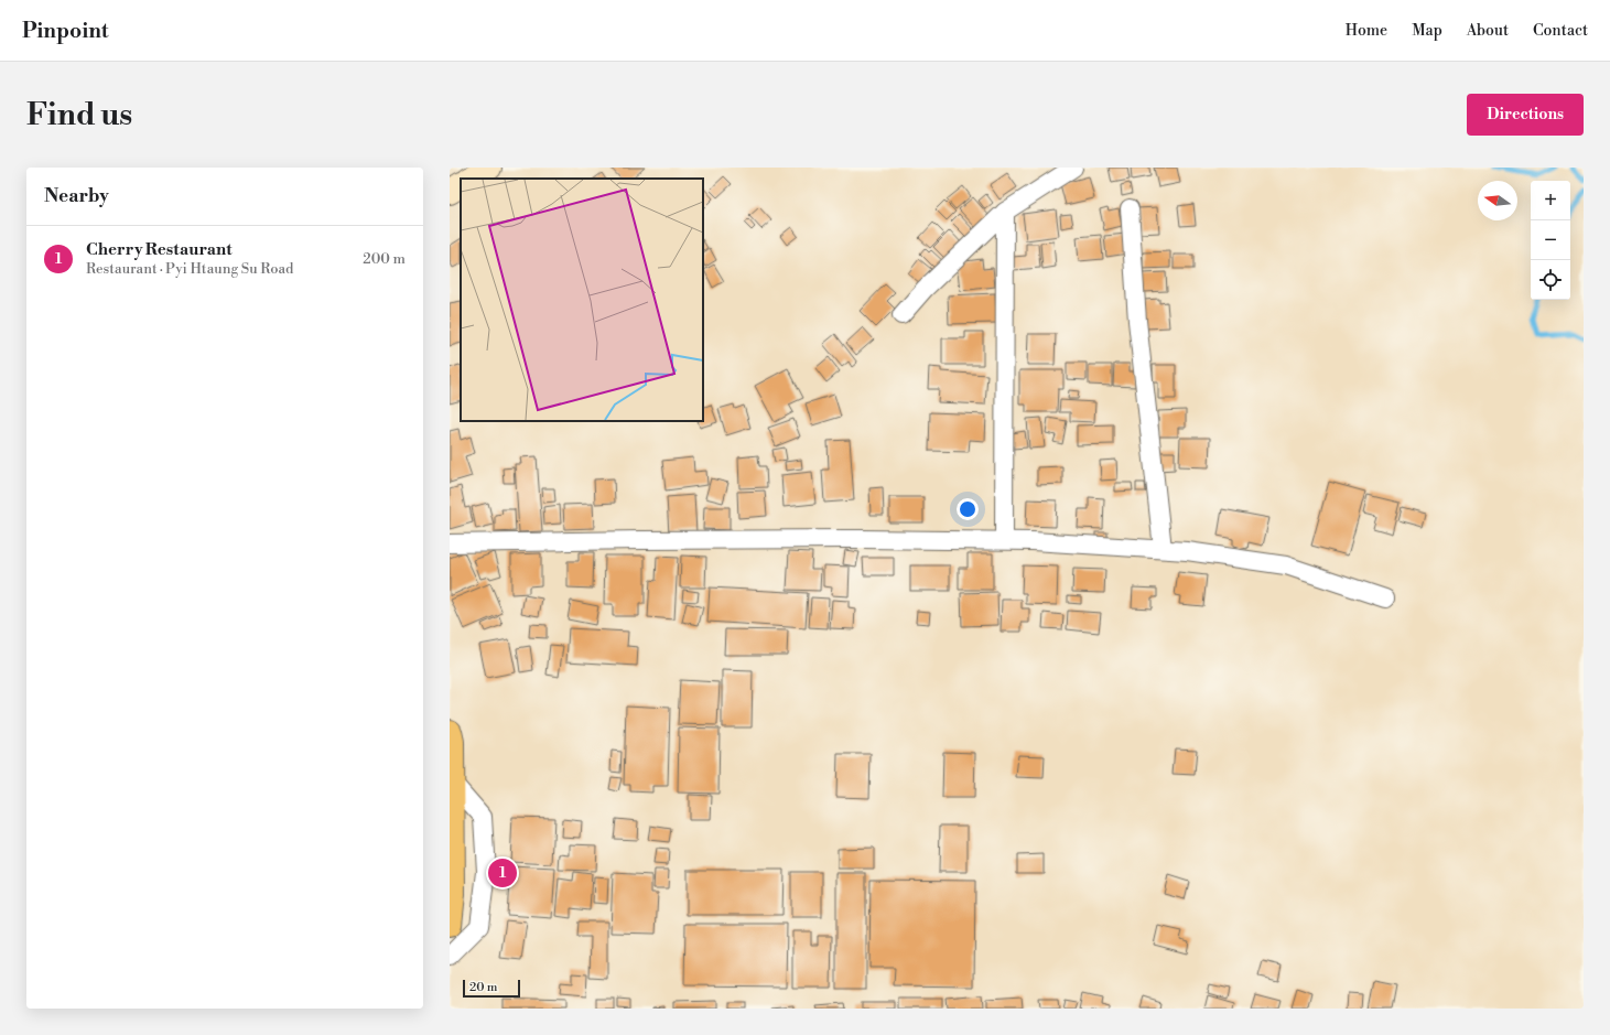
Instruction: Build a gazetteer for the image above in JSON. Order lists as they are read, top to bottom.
{
  "scale_bar": "20 m",
  "north": "left",
  "page": {
    "header": "Pinpoint",
    "nav": [
      "Home",
      "Map",
      "About",
      "Contact"
    ],
    "buttons": "Directions",
    "title": "Find us",
    "heading": "Nearby",
    "map_buttons": ["+", "−"],
    "list": [
      {
        "mark": "1",
        "name": "Cherry Restaurant",
        "note": "Restaurant · Pyi Htaung Su Road",
        "value": "200 m"
      }
    ],
    "pins": "1",
    "scale": "20 m"
  }
}
